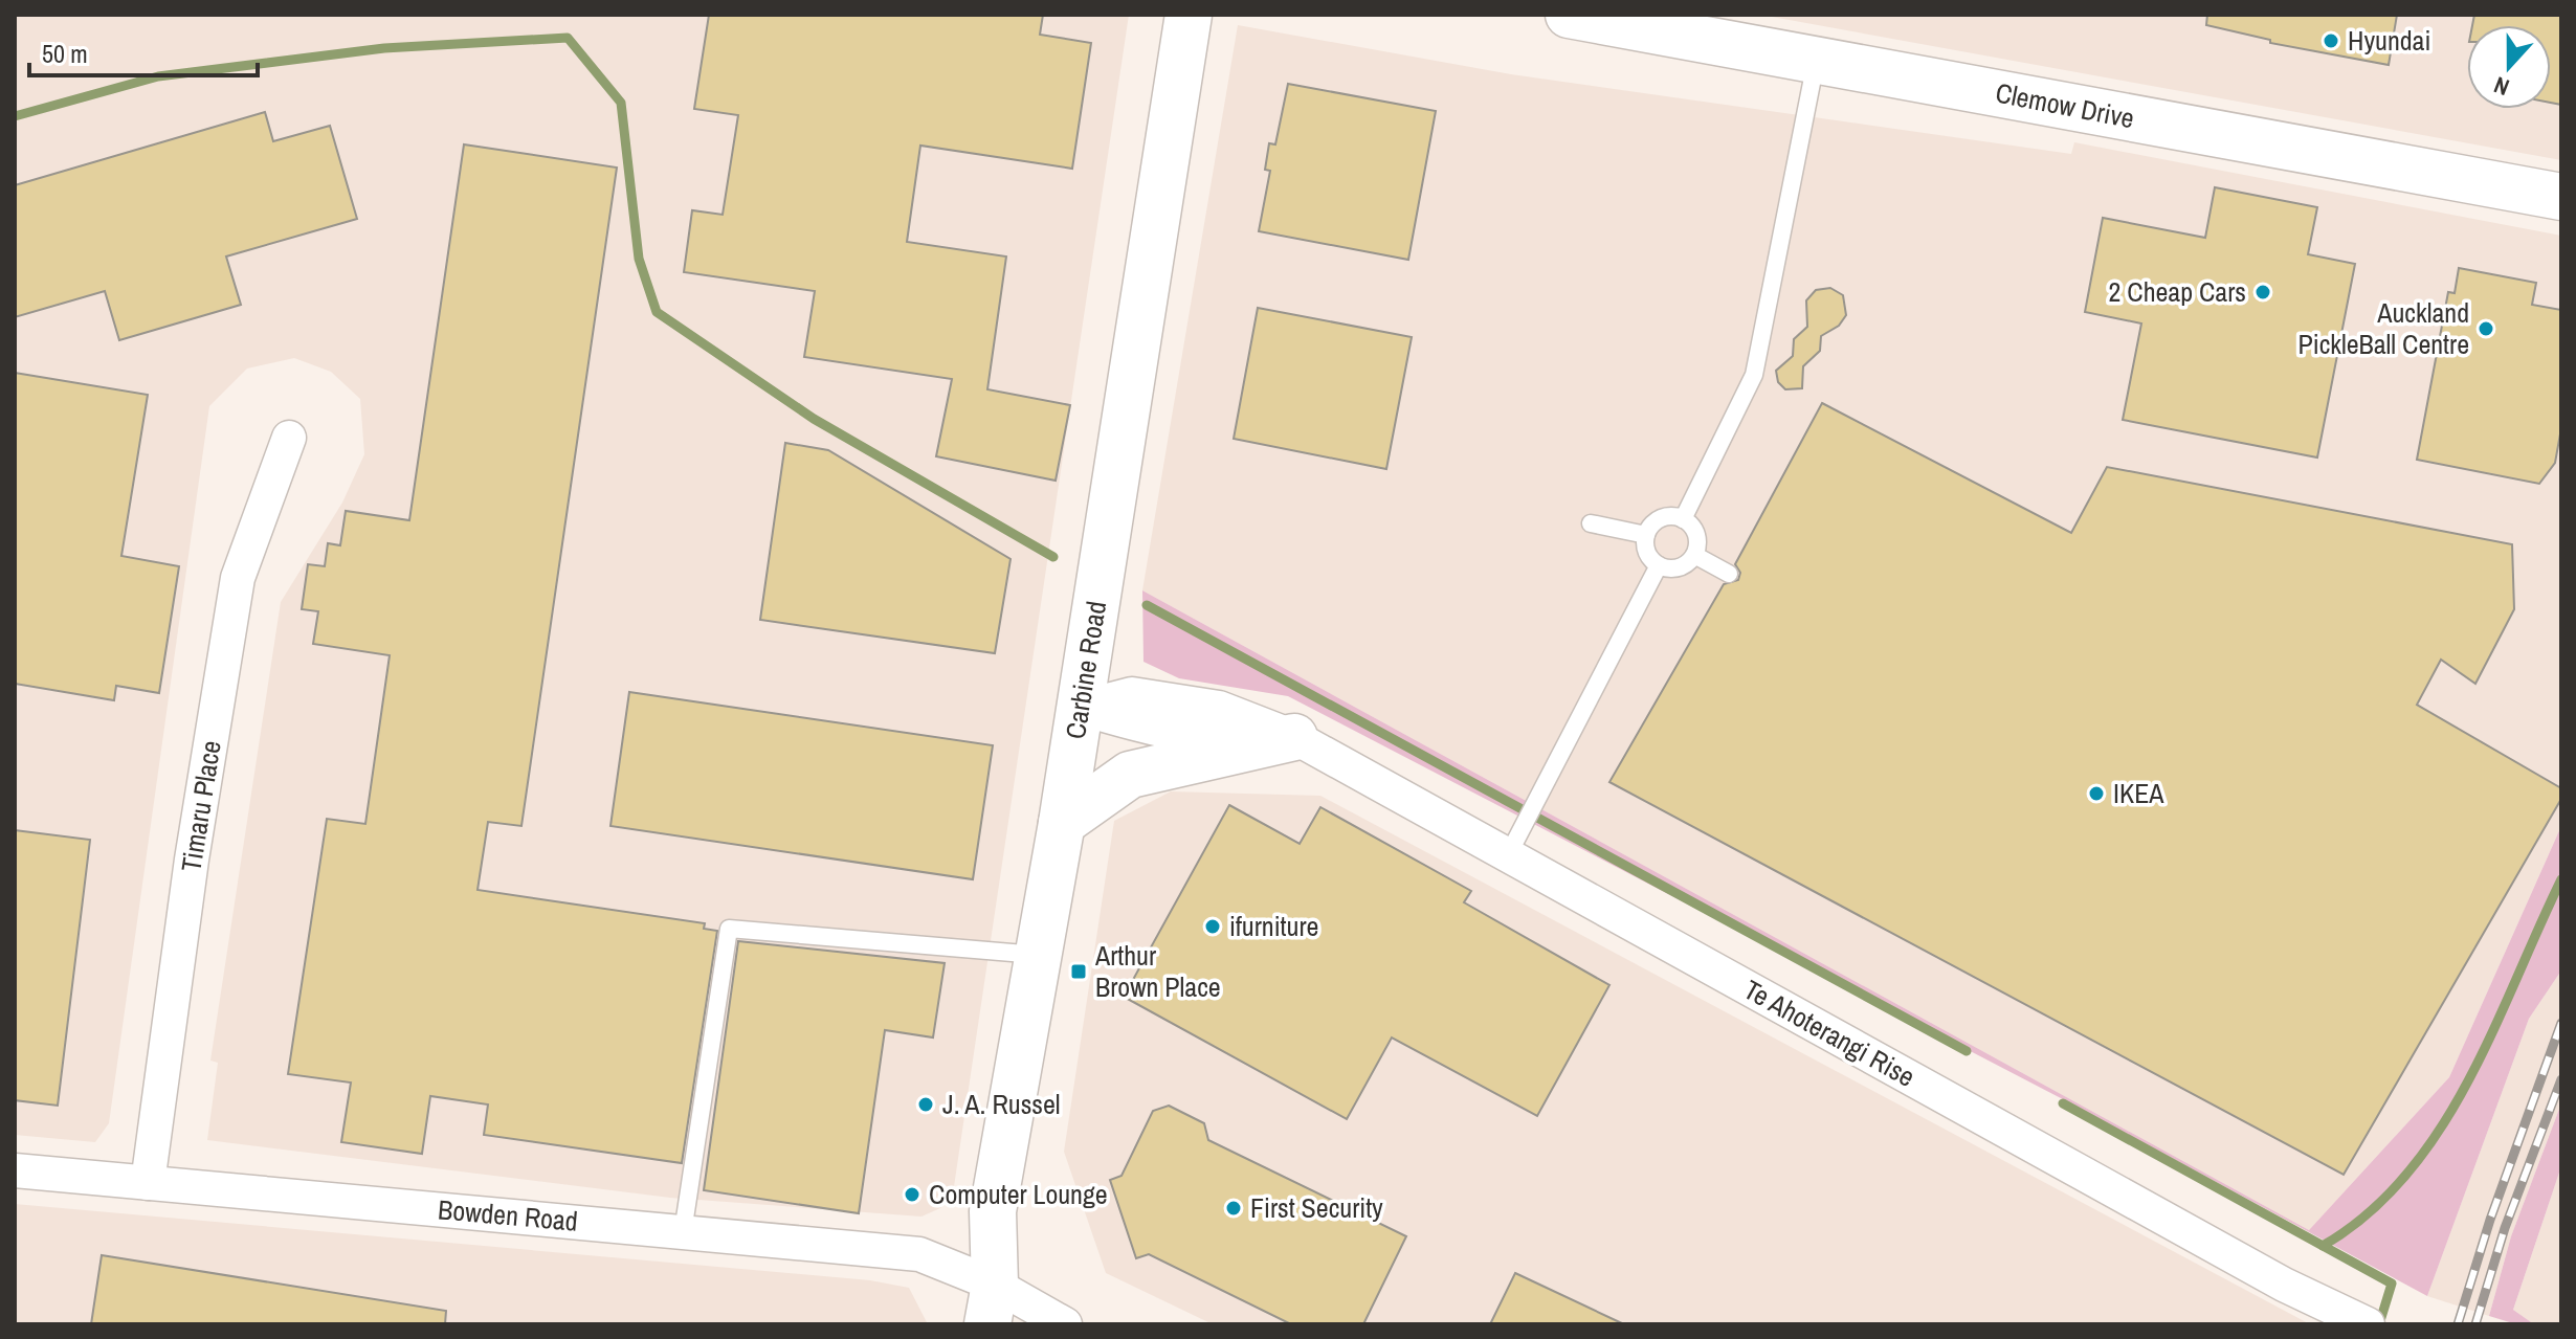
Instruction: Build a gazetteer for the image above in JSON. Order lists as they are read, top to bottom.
{
  "streets": {
    "main road": ["Clemow Drive", "Carbine Road"],
    "street": ["Timaru Place", "Te Ahoterangi Rise", "Bowden Road"]
  },
  "crossings": [
    ["Carbine Road", "Te Ahoterangi Rise"],
    ["Carbine Road", "Bowden Road"],
    ["Timaru Place", "Bowden Road"]
  ],
  "places": {
    "other": [
      "Hyundai",
      "2 Cheap Cars",
      "Auckland PickleBall Centre",
      "IKEA",
      "ifurniture",
      "J. A. Russel",
      "Computer Lounge",
      "First Security"
    ],
    "transit": ["Arthur Brown Place"]
  },
  "scale_bar": "50 m",
  "north": "bottom"
}
